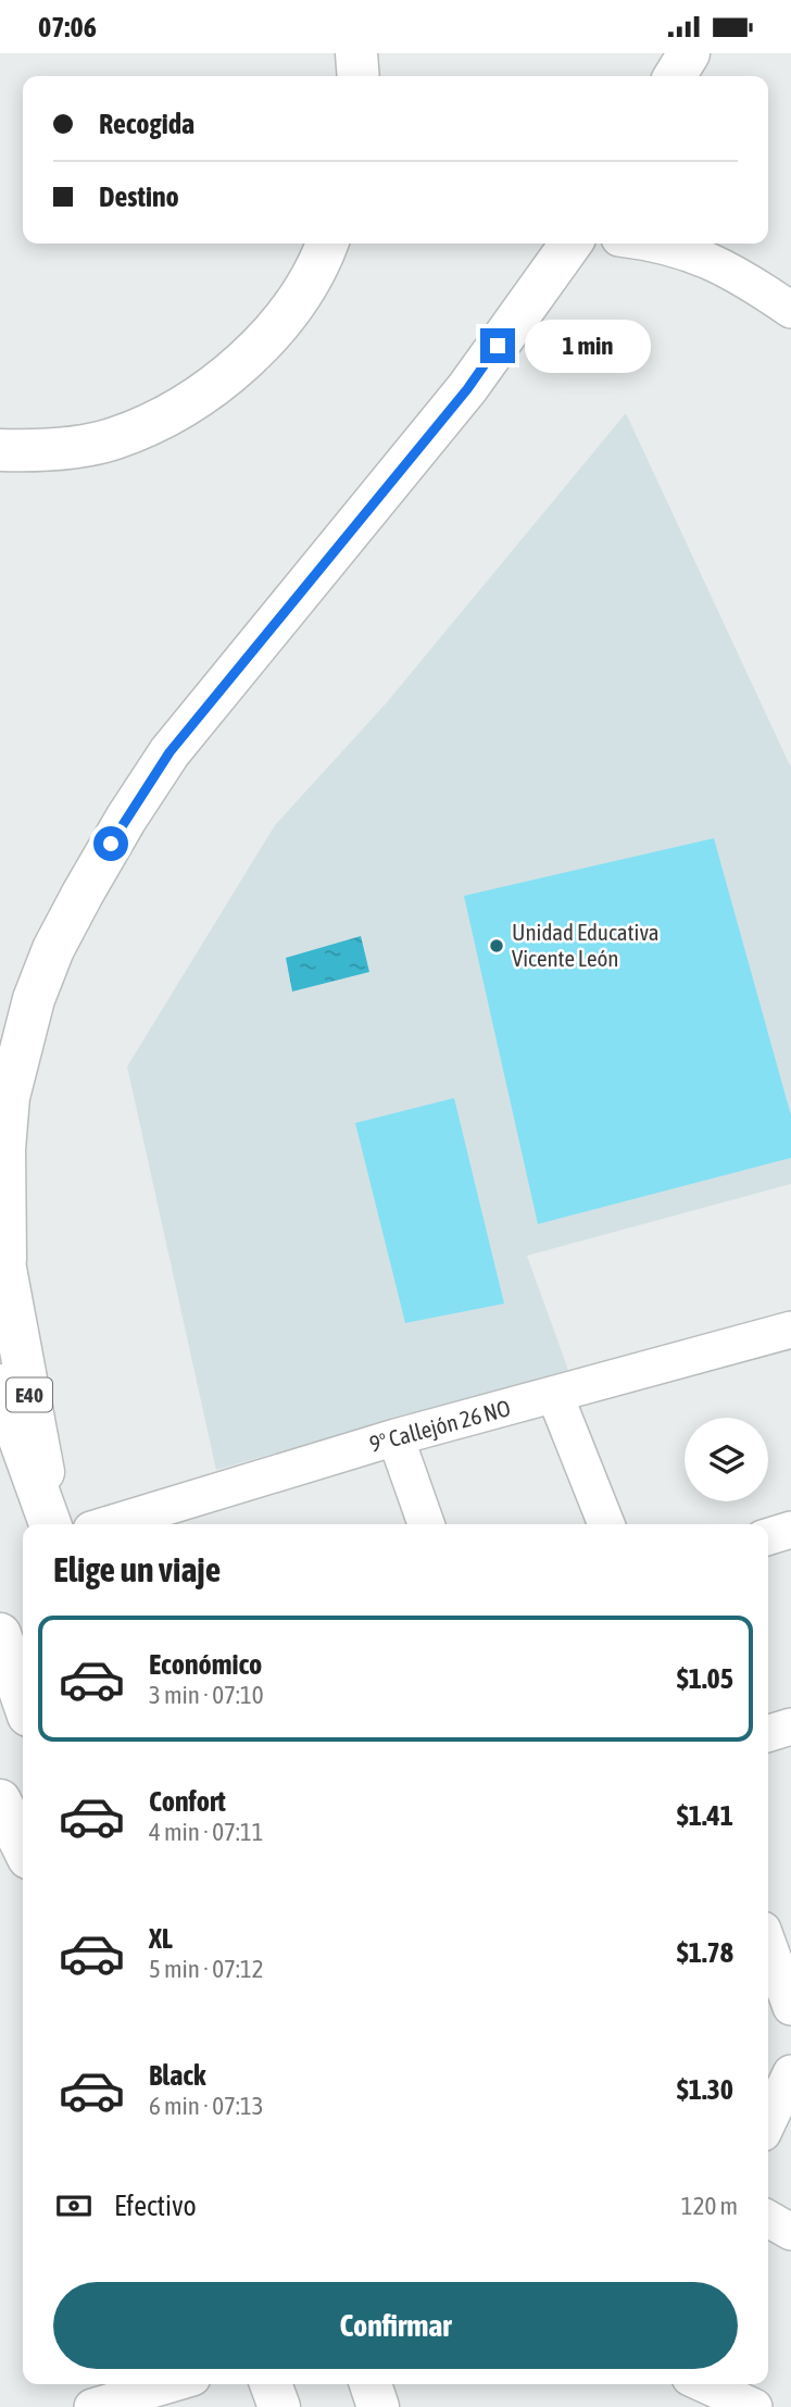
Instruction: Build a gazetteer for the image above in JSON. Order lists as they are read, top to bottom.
{
  "streets": {
    "main road": ["E40"],
    "street": ["9° Callejón 26 NO"]
  },
  "places": ["Unidad Educativa Vicente León"],
  "page": {
    "status": "07:06",
    "banner": ["Recogida", "Destino"],
    "bubble": "1 min",
    "heading": "Elige un viaje",
    "list": [
      {
        "name": "Económico",
        "note": "3 min · 07:10",
        "value": "$1.05"
      },
      {
        "name": "Confort",
        "note": "4 min · 07:11",
        "value": "$1.41"
      },
      {
        "name": "XL",
        "note": "5 min · 07:12",
        "value": "$1.78"
      },
      {
        "name": "Black",
        "note": "6 min · 07:13",
        "value": "$1.30"
      }
    ],
    "pay": ["Efectivo", "120 m"],
    "buttons": "Confirmar"
  }
}
